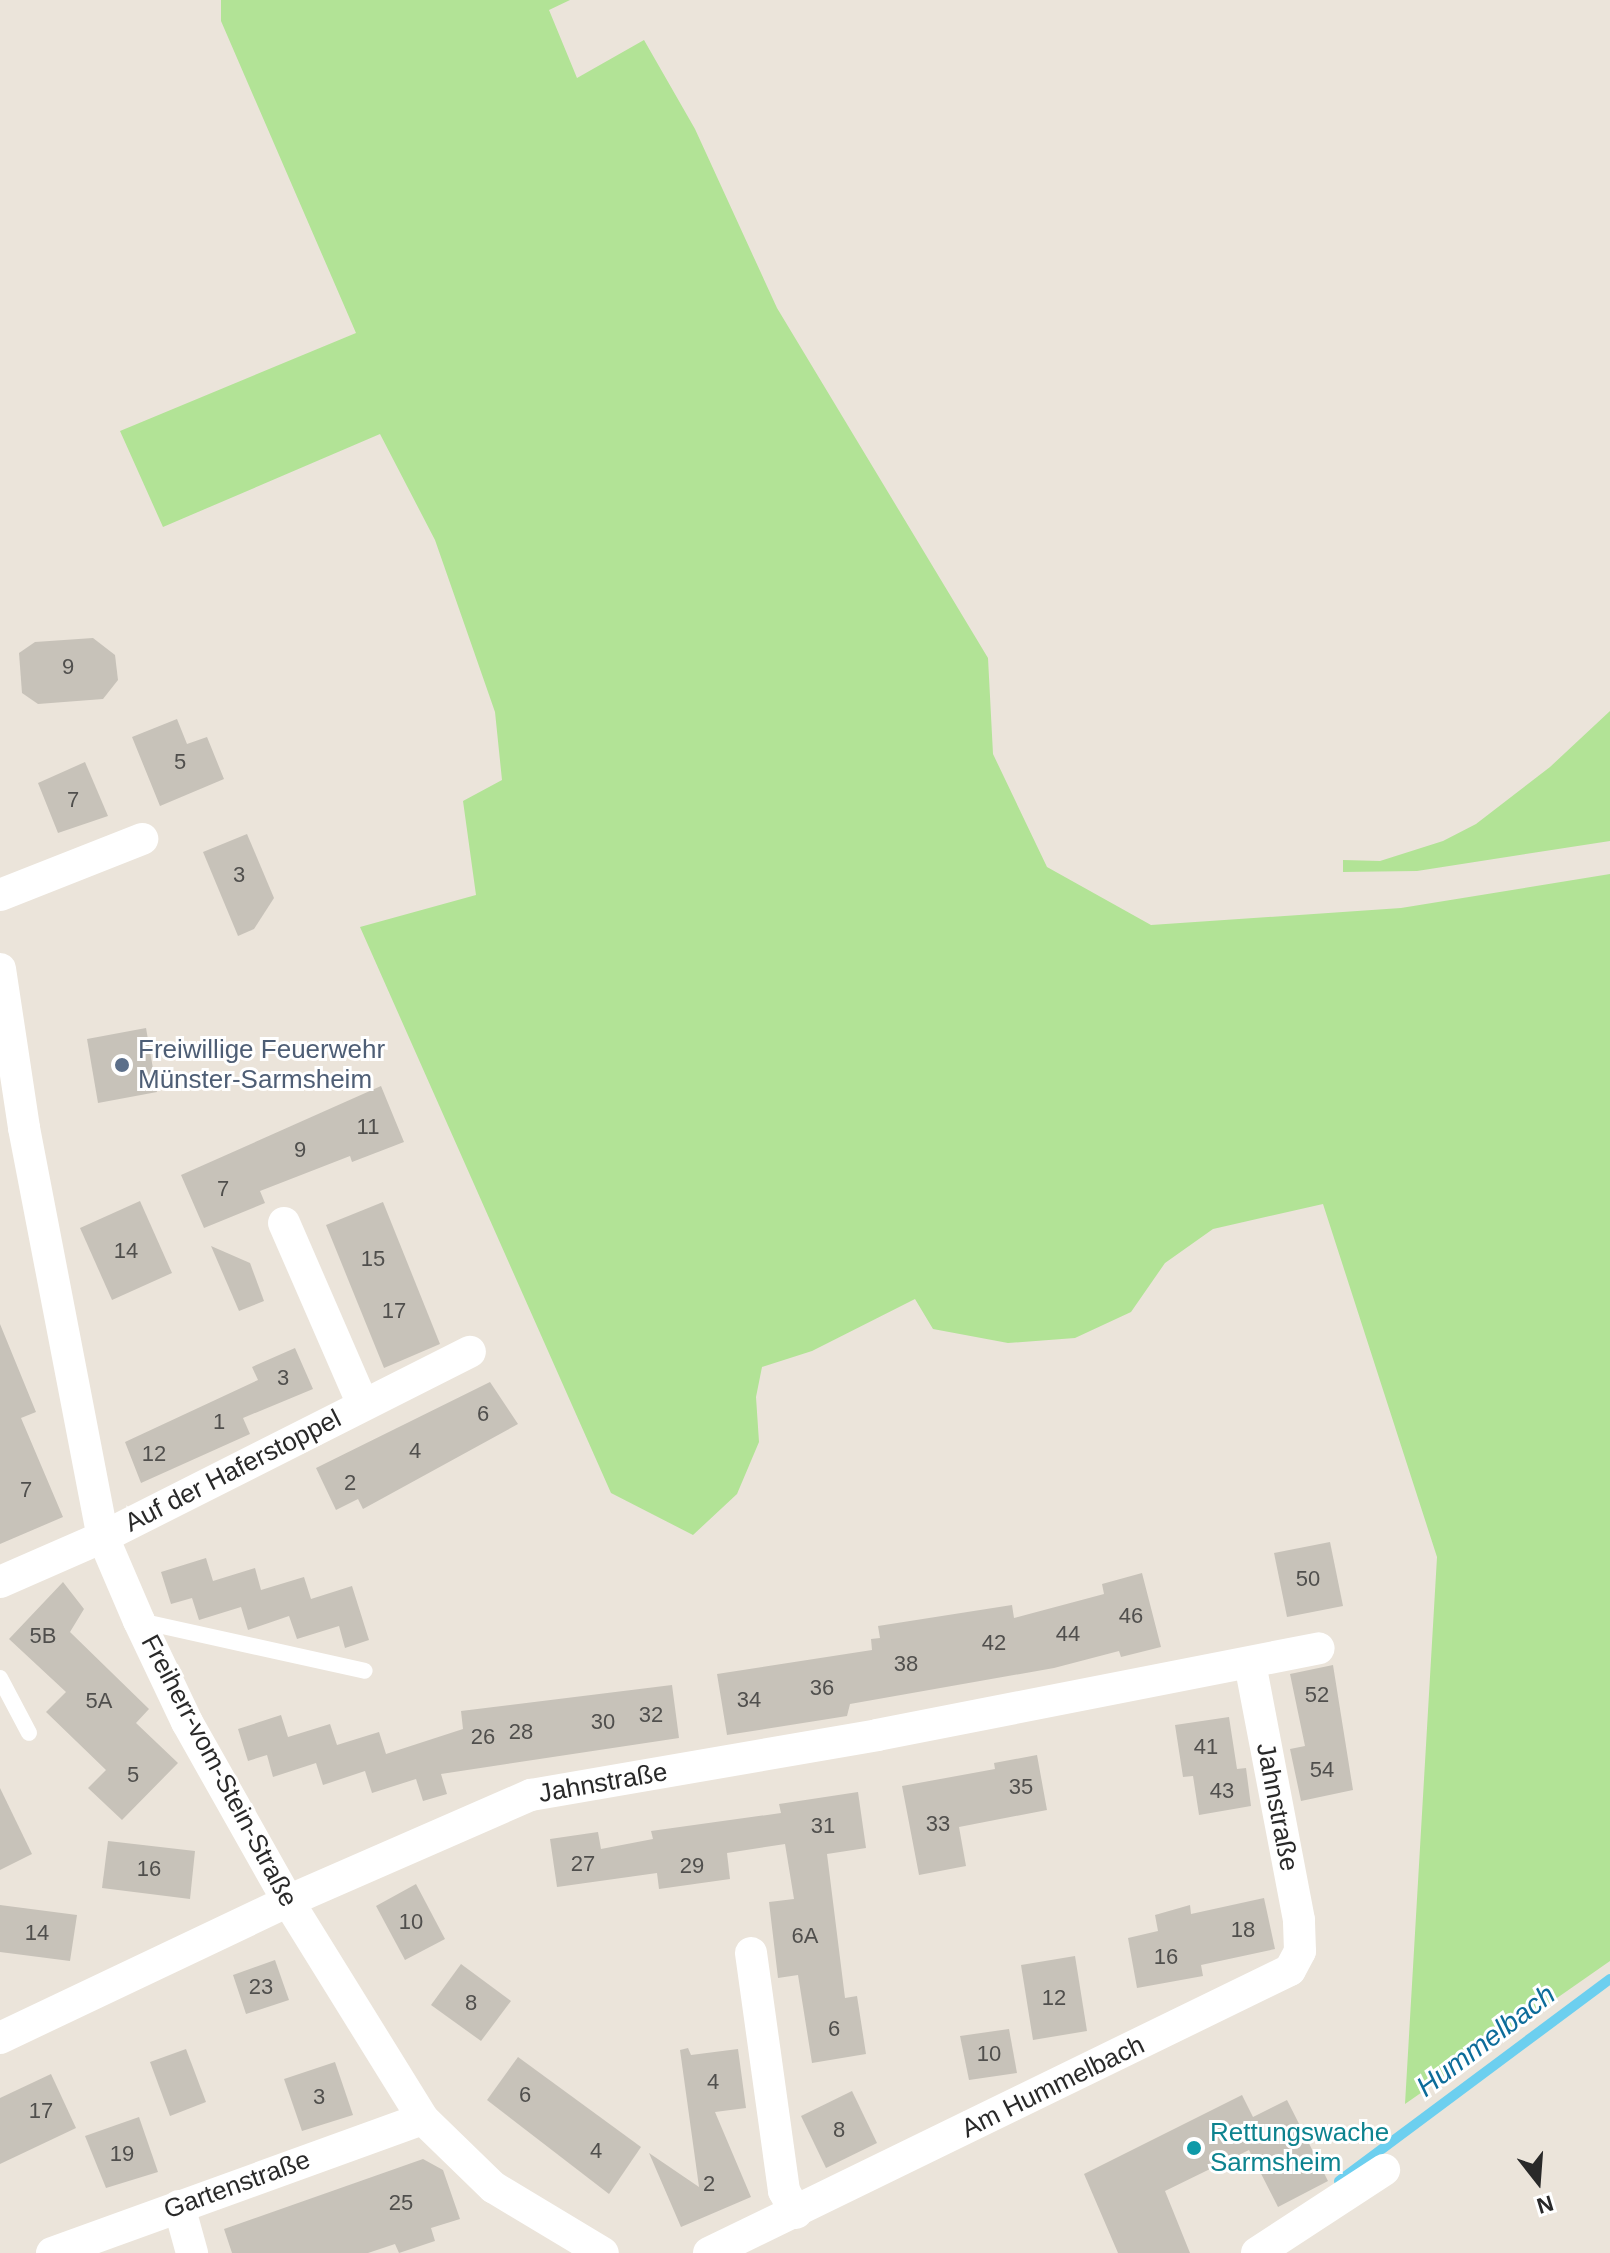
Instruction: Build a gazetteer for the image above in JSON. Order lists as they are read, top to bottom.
{
  "streets": {
    "street": [
      "Auf der Haferstoppel",
      "Freiherr-vom-Stein-Straße",
      "Jahnstraße",
      "Am Hummelbach",
      "Gartenstraße"
    ]
  },
  "crossings": [
    ["Auf der Haferstoppel", "Freiherr-vom-Stein-Straße"],
    ["Freiherr-vom-Stein-Straße", "Jahnstraße"],
    ["Freiherr-vom-Stein-Straße", "Gartenstraße"],
    ["Jahnstraße", "Am Hummelbach"]
  ],
  "water": ["Hummelbach"],
  "places": ["Freiwillige Feuerwehr Münster-Sarmsheim", "Rettungswache Sarmsheim"],
  "house_numbers": [
    "9",
    "5",
    "7",
    "3",
    "11",
    "9",
    "7",
    "14",
    "15",
    "17",
    "3",
    "6",
    "1",
    "4",
    "12",
    "2",
    "7",
    "50",
    "46",
    "44",
    "5B",
    "42",
    "38",
    "36",
    "52",
    "34",
    "5A",
    "32",
    "30",
    "28",
    "26",
    "41",
    "54",
    "5",
    "35",
    "43",
    "33",
    "31",
    "27",
    "29",
    "16",
    "10",
    "18",
    "14",
    "6A",
    "16",
    "23",
    "12",
    "8",
    "6",
    "10",
    "4",
    "6",
    "3",
    "17",
    "8",
    "4",
    "19",
    "2",
    "25"
  ],
  "north": "bottom"
}
